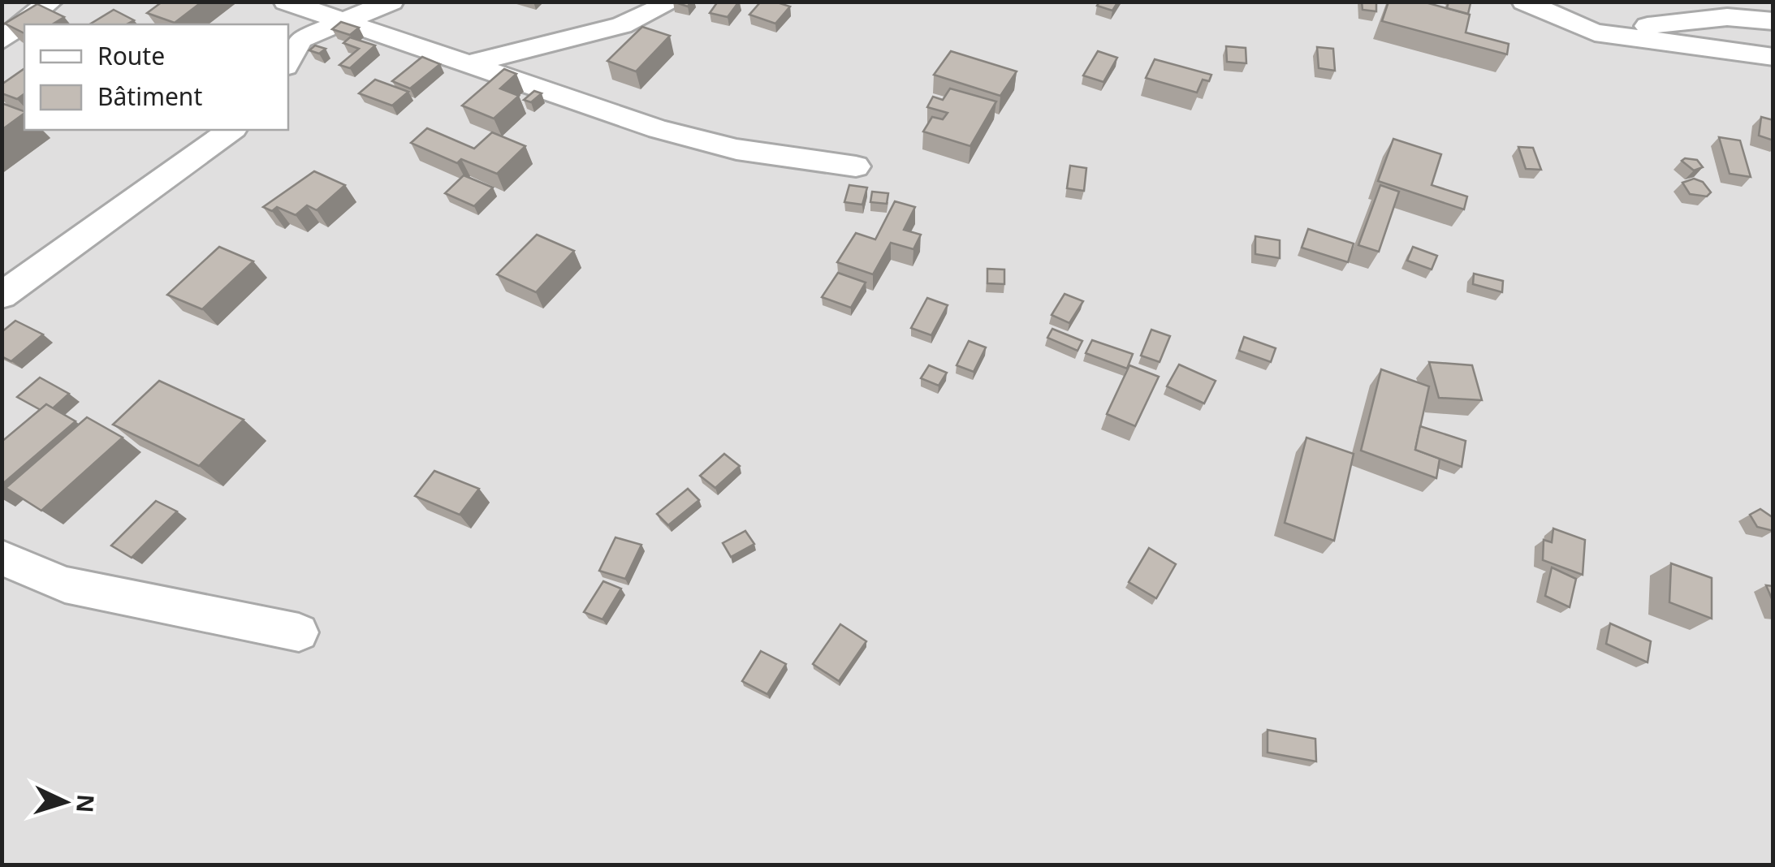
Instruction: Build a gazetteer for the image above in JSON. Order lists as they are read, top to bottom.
{
  "legend": ["Route", "Bâtiment"],
  "north": "right"
}
